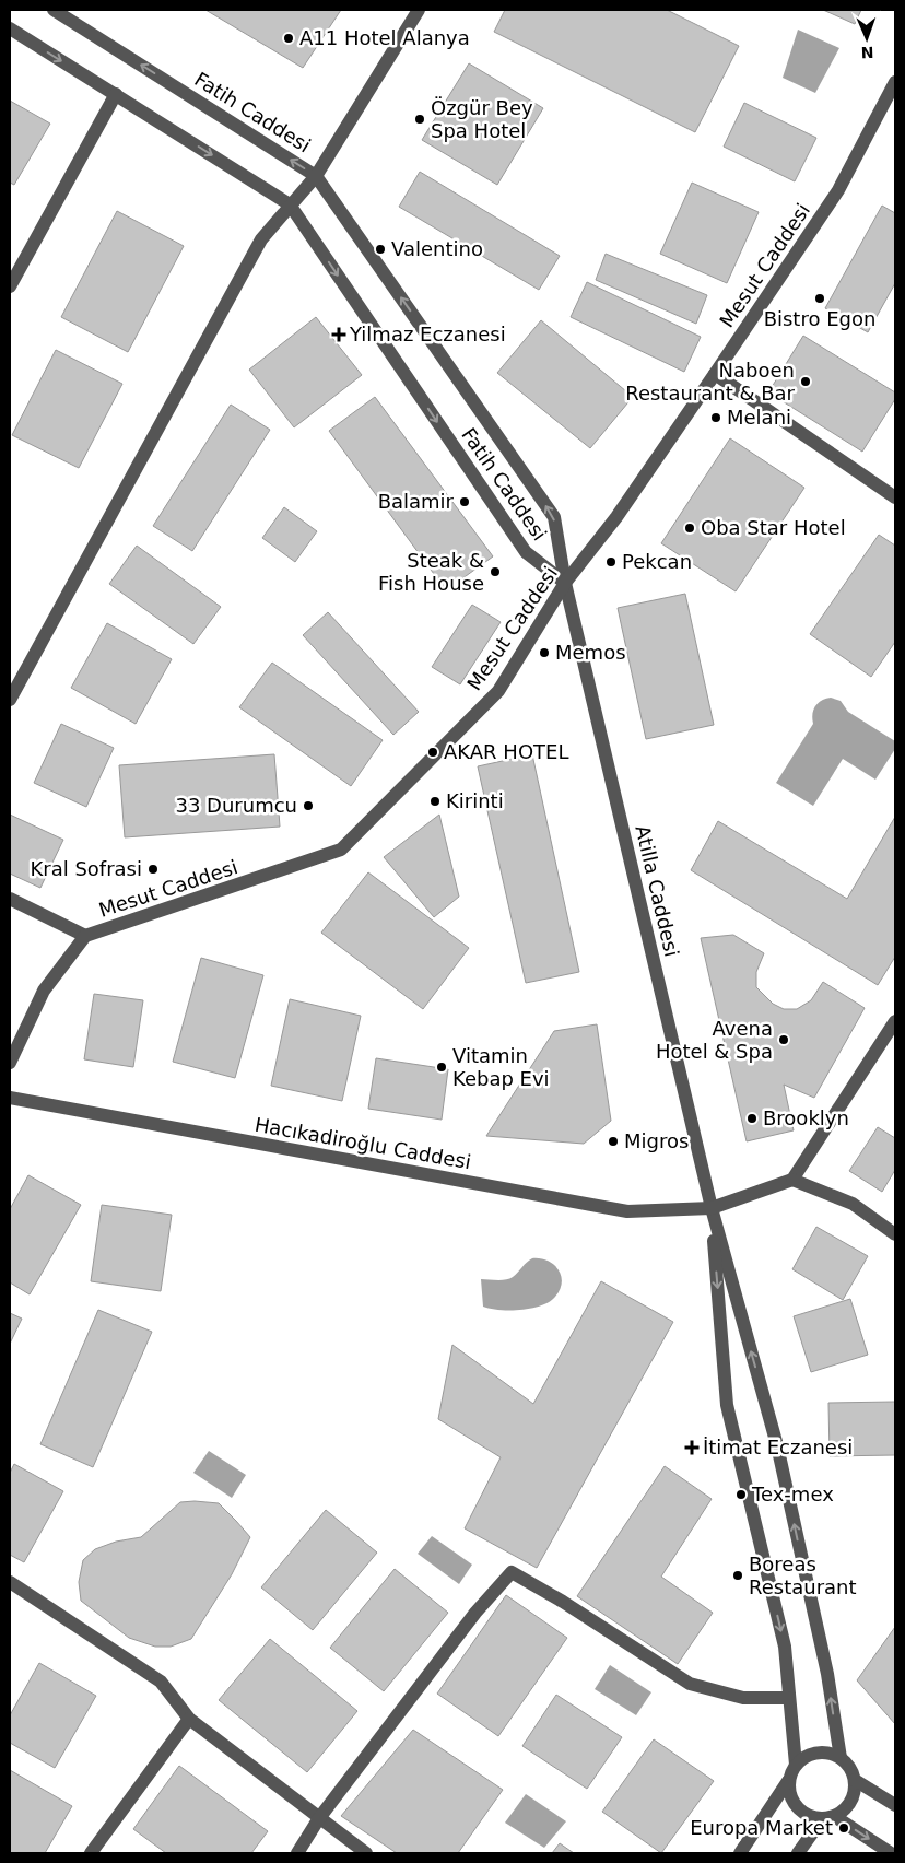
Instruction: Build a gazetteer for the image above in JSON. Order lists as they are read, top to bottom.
{
  "streets": {
    "street": [
      "Fatih Caddesi",
      "Mesut Caddesi",
      "Atilla Caddesi",
      "Hacıkadiroğlu Caddesi"
    ]
  },
  "crossings": [
    ["Fatih Caddesi", "Mesut Caddesi"],
    ["Fatih Caddesi", "Atilla Caddesi"],
    ["Mesut Caddesi", "Atilla Caddesi"],
    ["Atilla Caddesi", "Hacıkadiroğlu Caddesi"]
  ],
  "places": {
    "other": [
      "A11 Hotel Alanya",
      "Özgür Bey Spa Hotel",
      "Valentino",
      "Bistro Egon",
      "Naboen Restaurant & Bar",
      "Melani",
      "Balamir",
      "Oba Star Hotel",
      "Pekcan",
      "Steak & Fish House",
      "Memos",
      "AKAR HOTEL",
      "Kirinti",
      "33 Durumcu",
      "Kral Sofrasi",
      "Avena Hotel & Spa",
      "Vitamin Kebap Evi",
      "Brooklyn",
      "Migros",
      "Tex-mex",
      "Boreas Restaurant",
      "Europa Market"
    ],
    "health": ["Yilmaz Eczanesi", "İtimat Eczanesi"]
  },
  "north": "bottom"
}
